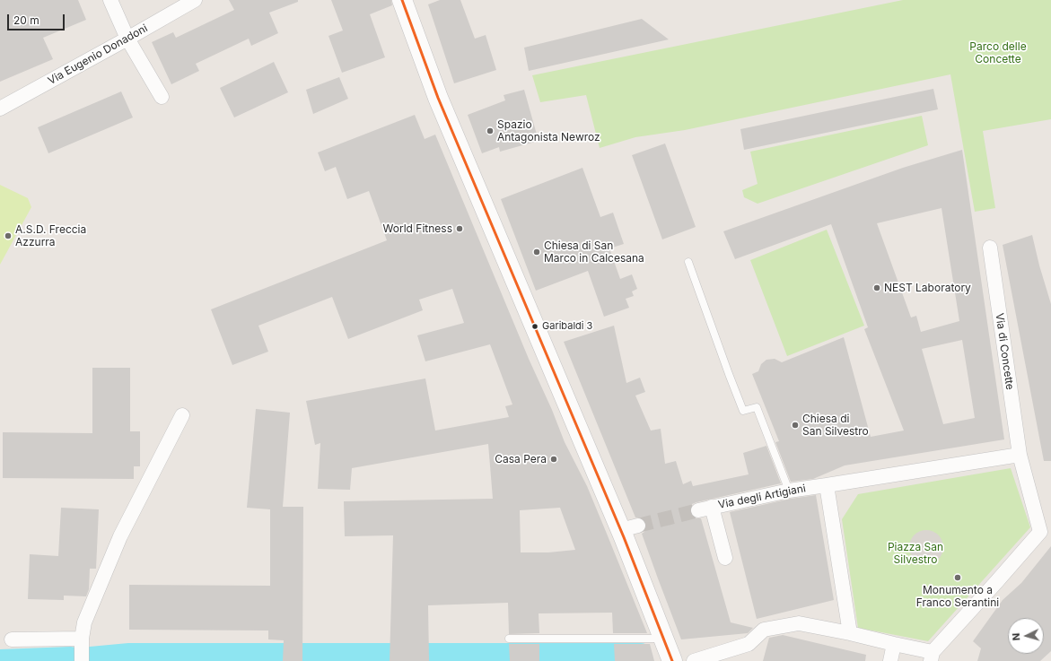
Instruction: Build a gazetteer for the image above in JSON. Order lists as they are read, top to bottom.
{
  "streets": {
    "street": ["Via Eugenio Donadoni", "Via di Concette", "Via degli Artigiani"]
  },
  "parks": ["Parco delle Concette", "Piazza San Silvestro"],
  "places": [
    "Spazio Antagonista Newroz",
    "World Fitness",
    "A.S.D. Freccia Azzurra",
    "Chiesa di San Marco in Calcesana",
    "NEST Laboratory",
    "Garibaldi 3",
    "Chiesa di San Silvestro",
    "Casa Pera",
    "Monumento a Franco Serantini"
  ],
  "scale_bar": "20 m",
  "north": "left"
}
